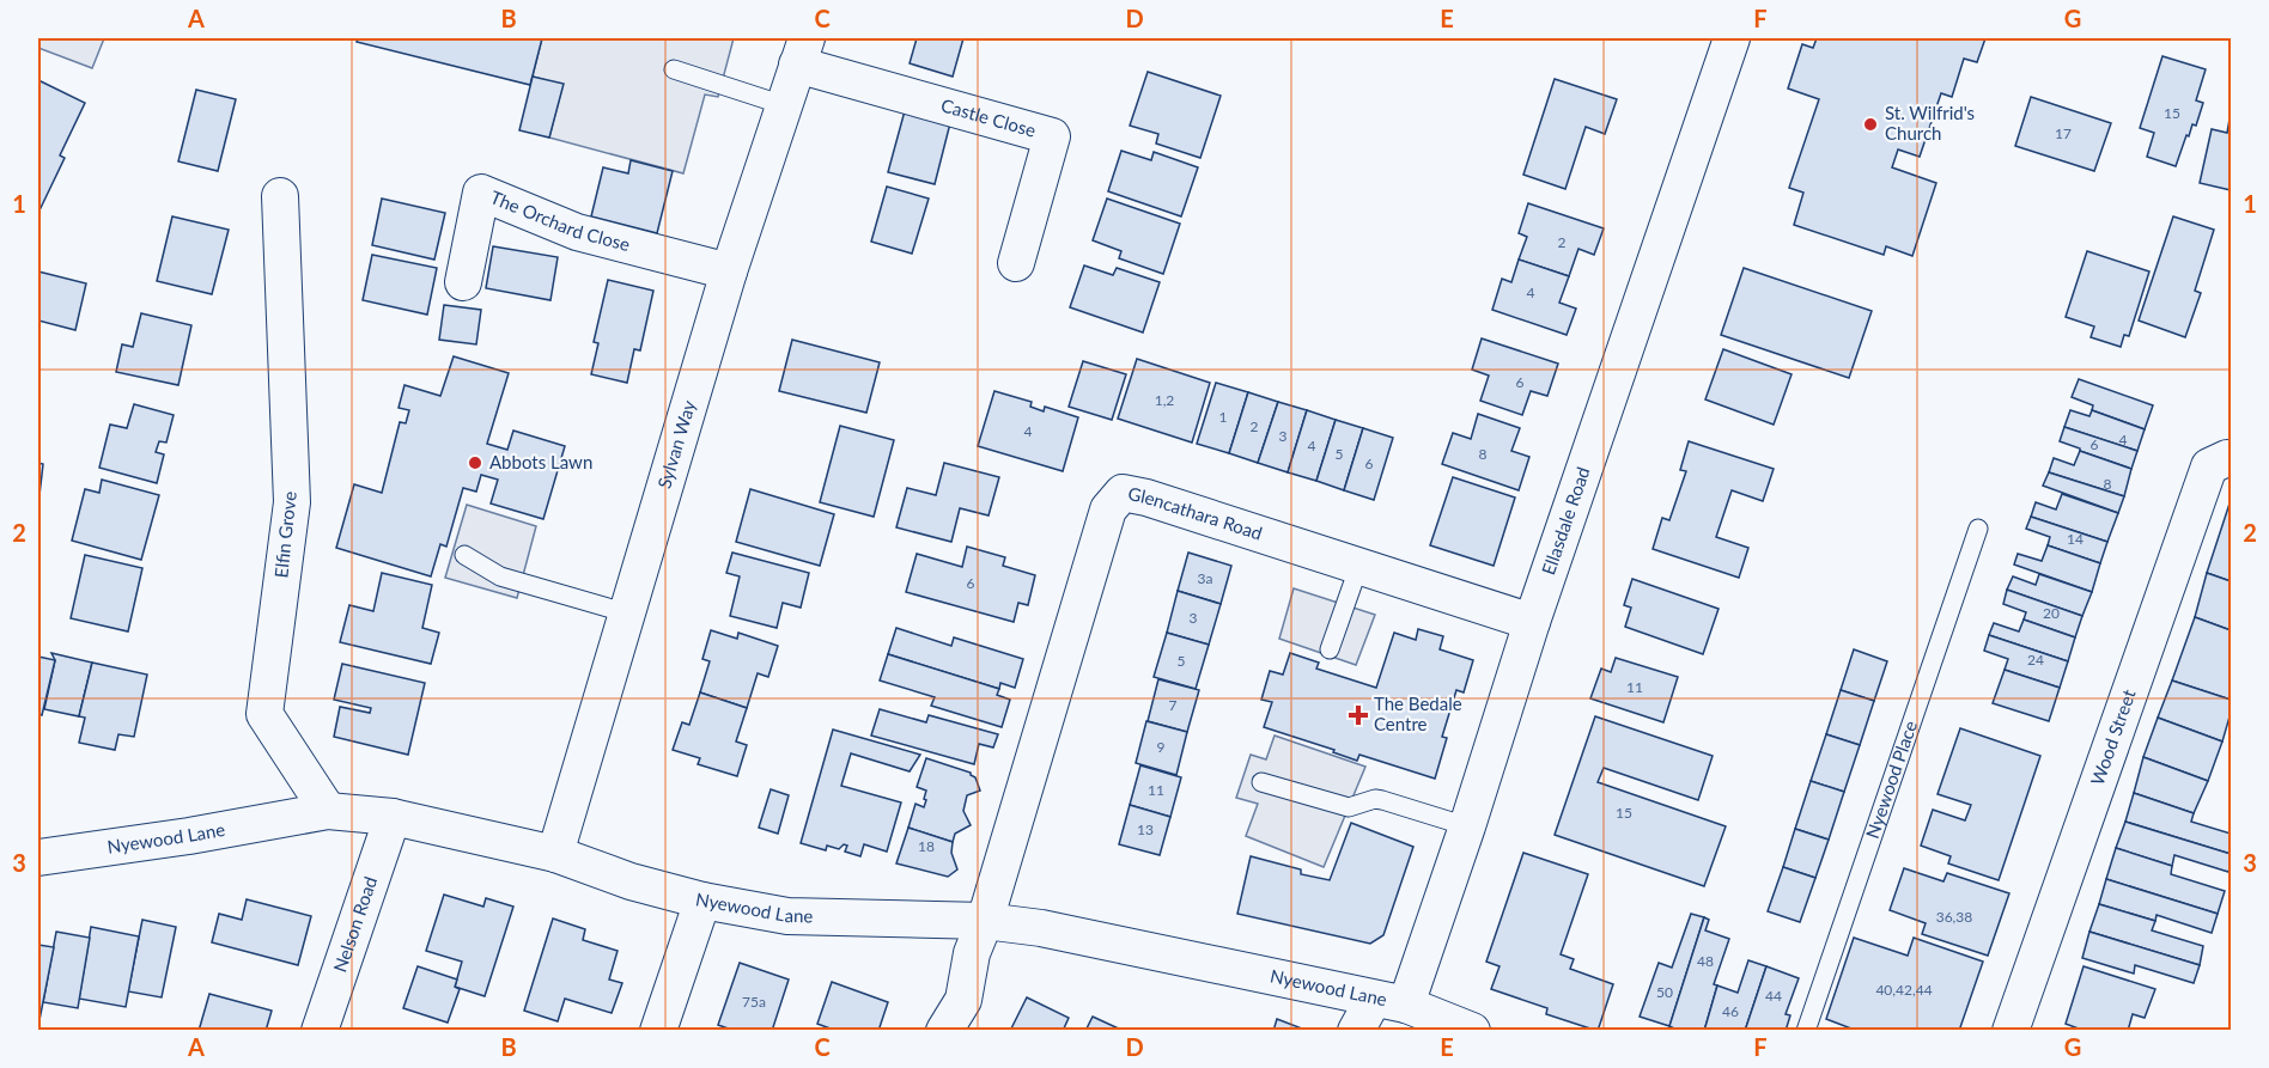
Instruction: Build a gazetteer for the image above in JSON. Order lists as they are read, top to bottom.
{
  "streets": {
    "street": [
      "Castle Close",
      "The Orchard Close",
      "Sylvan Way",
      "Glencathara Road",
      "Ellasdale Road",
      "Elfin Grove",
      "Wood Street",
      "Nyewood Lane",
      "Nelson Road"
    ],
    "lane": ["Nyewood Place"]
  },
  "crossings": [
    ["Castle Close", "Sylvan Way"],
    ["The Orchard Close", "Sylvan Way"],
    ["Sylvan Way", "Nyewood Lane"],
    ["Glencathara Road", "Ellasdale Road"],
    ["Glencathara Road", "Nyewood Lane"],
    ["Ellasdale Road", "Nyewood Lane"],
    ["Elfin Grove", "Nyewood Lane"],
    ["Nyewood Lane", "Nelson Road"]
  ],
  "places": {
    "other": ["St. Wilfrid's Church", "Abbots Lawn"],
    "health": ["The Bedale Centre"]
  },
  "house_numbers": [
    "15",
    "17",
    "2",
    "4",
    "6",
    "1,2",
    "1",
    "2",
    "4",
    "3",
    "4",
    "6",
    "4",
    "5",
    "8",
    "6",
    "8",
    "14",
    "3a",
    "6",
    "20",
    "3",
    "24",
    "5",
    "11",
    "7",
    "9",
    "11",
    "15",
    "13",
    "18",
    "36,38",
    "48",
    "40,42,44",
    "50",
    "44",
    "75a",
    "46"
  ],
  "grid": {
    "columns": [
      "A",
      "B",
      "C",
      "D",
      "E",
      "F",
      "G"
    ],
    "rows": ["1", "2", "3"]
  }
}
